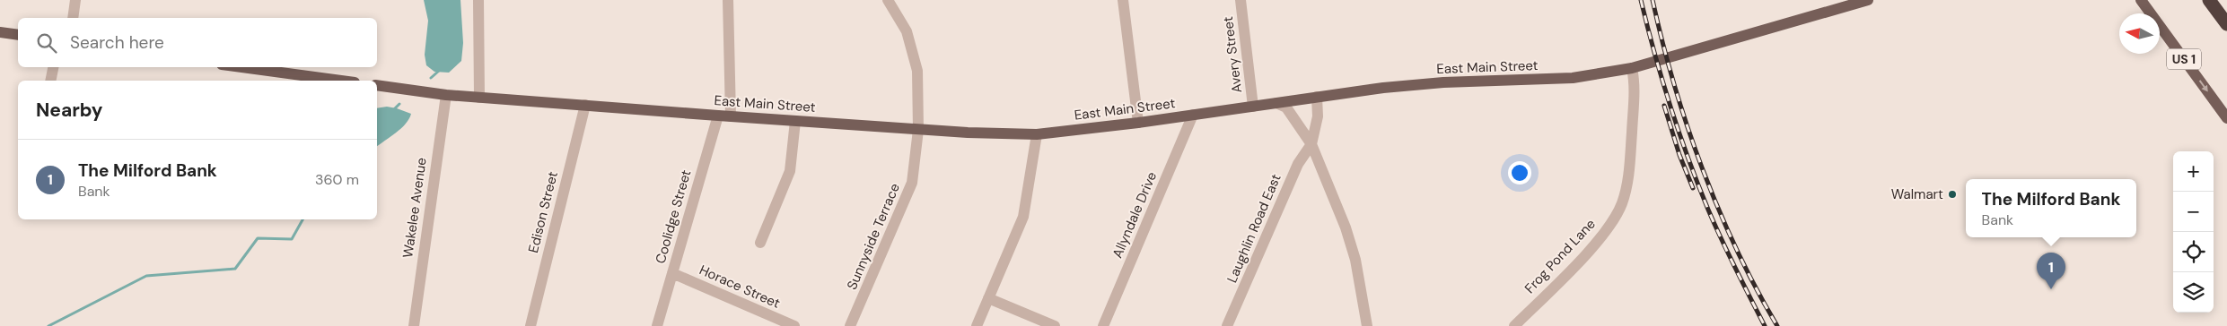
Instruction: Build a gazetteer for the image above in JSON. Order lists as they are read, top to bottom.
{
  "streets": {
    "main road": ["US 1", "East Main Street"],
    "street": [
      "Avery Street",
      "Wakelee Avenue",
      "Edison Street",
      "Allyndale Drive",
      "Coolidge Street",
      "Laughlin Road East",
      "Sunnyside Terrace",
      "Frog Pond Lane",
      "Horace Street"
    ]
  },
  "crossings": [
    ["Avery Street", "East Main Street"],
    ["East Main Street", "Wakelee Avenue"],
    ["East Main Street", "Edison Street"],
    ["East Main Street", "Allyndale Drive"],
    ["East Main Street", "Coolidge Street"],
    ["East Main Street", "Sunnyside Terrace"],
    ["East Main Street", "Frog Pond Lane"],
    ["Coolidge Street", "Horace Street"]
  ],
  "places": ["Walmart"],
  "north": "left",
  "page": {
    "search": "Search here",
    "heading": "Nearby",
    "list": [
      {
        "mark": "1",
        "name": "The Milford Bank",
        "note": "Bank",
        "value": "360 m"
      }
    ],
    "map_buttons": ["+", "−"],
    "popup": ["The Milford Bank", "Bank"],
    "pins": "1"
  }
}
